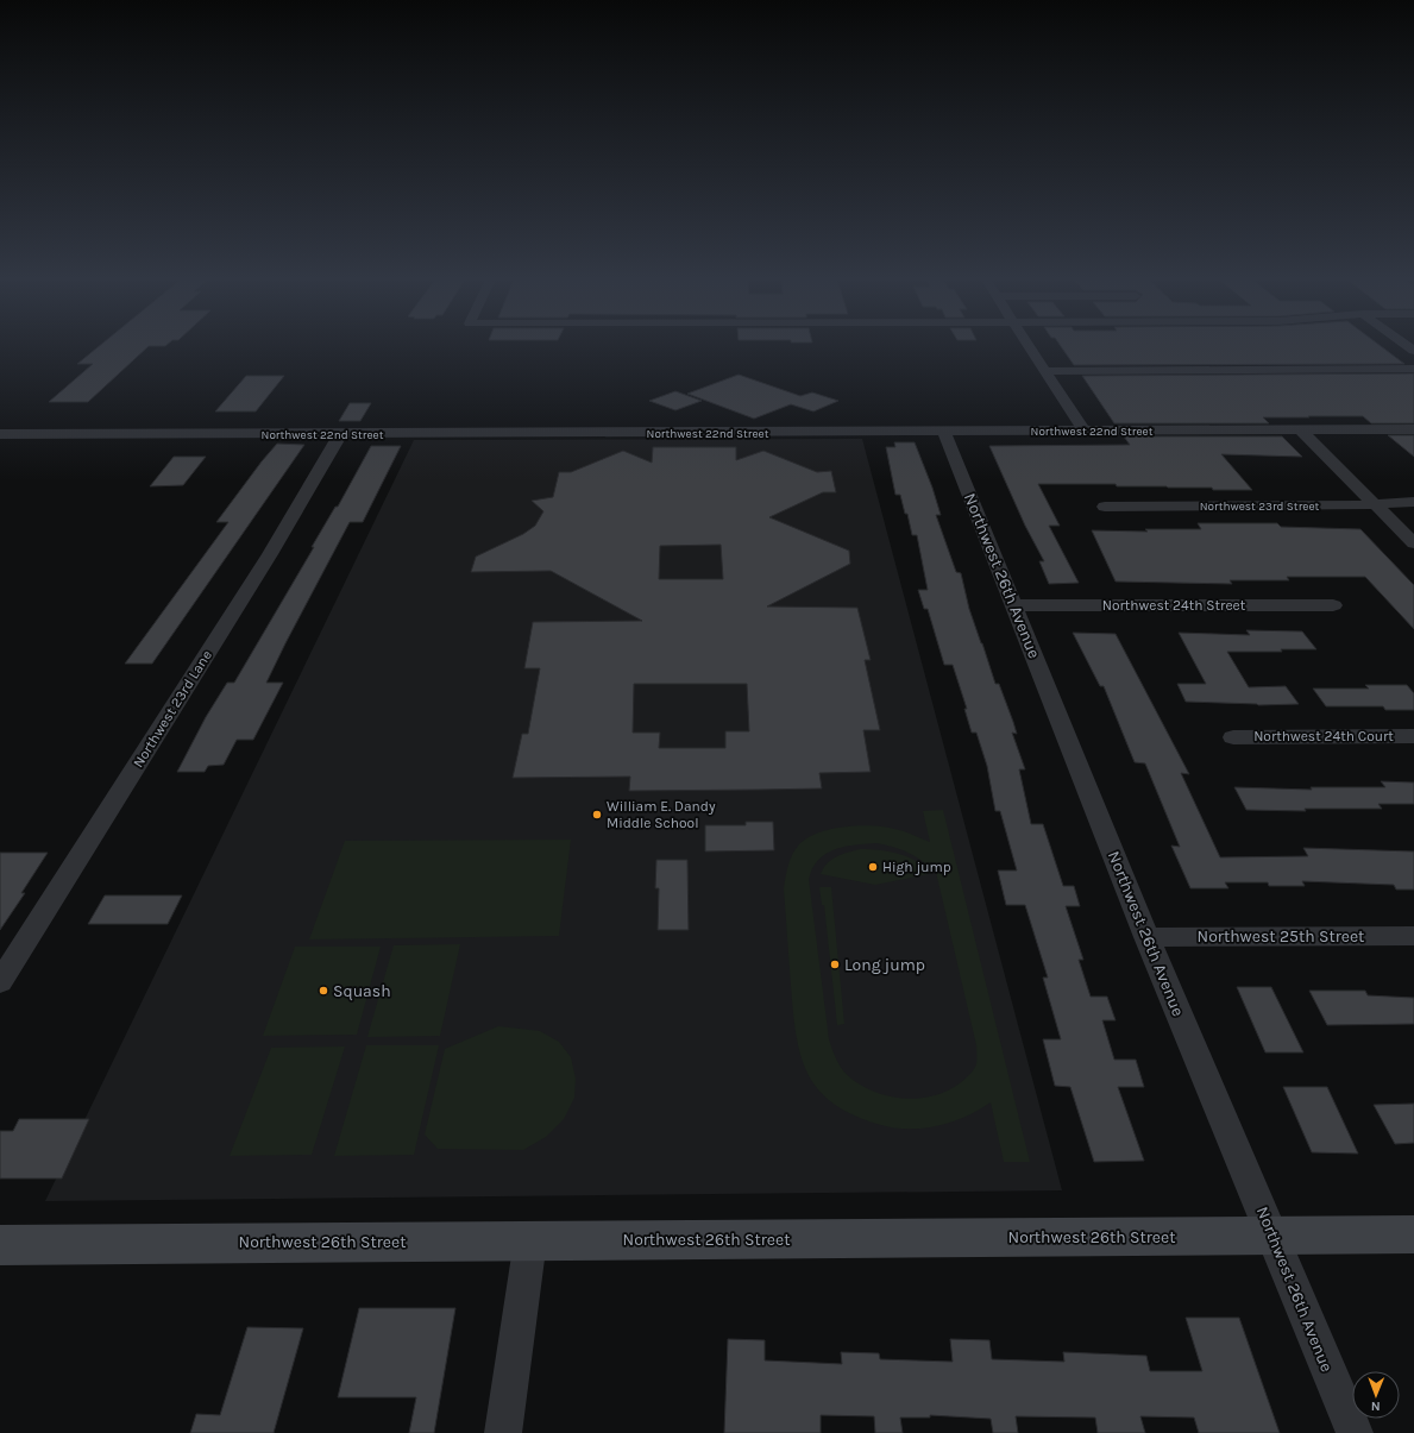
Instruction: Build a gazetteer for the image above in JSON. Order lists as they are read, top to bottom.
{
  "streets": {
    "street": [
      "Northwest 22nd Street",
      "Northwest 23rd Street",
      "Northwest 26th Avenue",
      "Northwest 24th Street",
      "Northwest 23rd Lane",
      "Northwest 24th Court",
      "Northwest 25th Street",
      "Northwest 26th Street"
    ]
  },
  "crossings": [
    ["Northwest 22nd Street", "Northwest 26th Avenue"],
    ["Northwest 22nd Street", "Northwest 23rd Lane"],
    ["Northwest 26th Avenue", "Northwest 24th Street"],
    ["Northwest 26th Avenue", "Northwest 25th Street"],
    ["Northwest 26th Avenue", "Northwest 26th Street"]
  ],
  "places": [
    "William E. Dandy Middle School",
    "High jump",
    "Long jump",
    "Squash"
  ],
  "north": "bottom"
}
